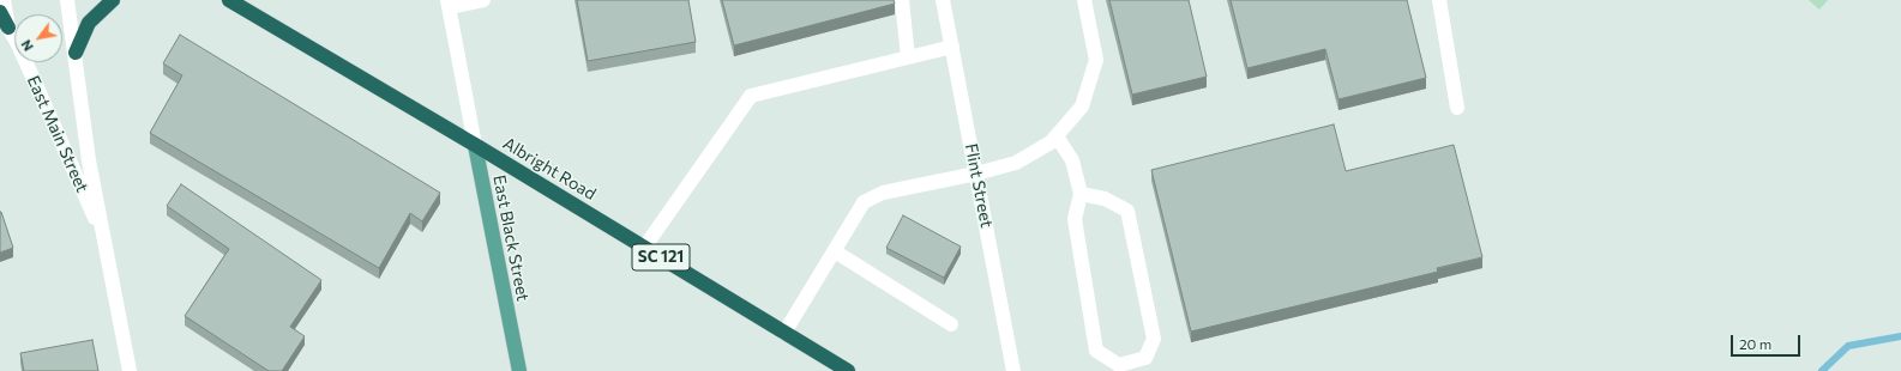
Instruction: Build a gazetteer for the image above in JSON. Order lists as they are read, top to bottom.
{
  "streets": {
    "highway": ["Albright Road", "SC 121"],
    "main road": ["East Black Street"],
    "street": ["East Main Street", "Flint Street"]
  },
  "crossings": [
    ["Albright Road", "East Black Street"]
  ],
  "scale_bar": "20 m",
  "north": "bottom left"
}
